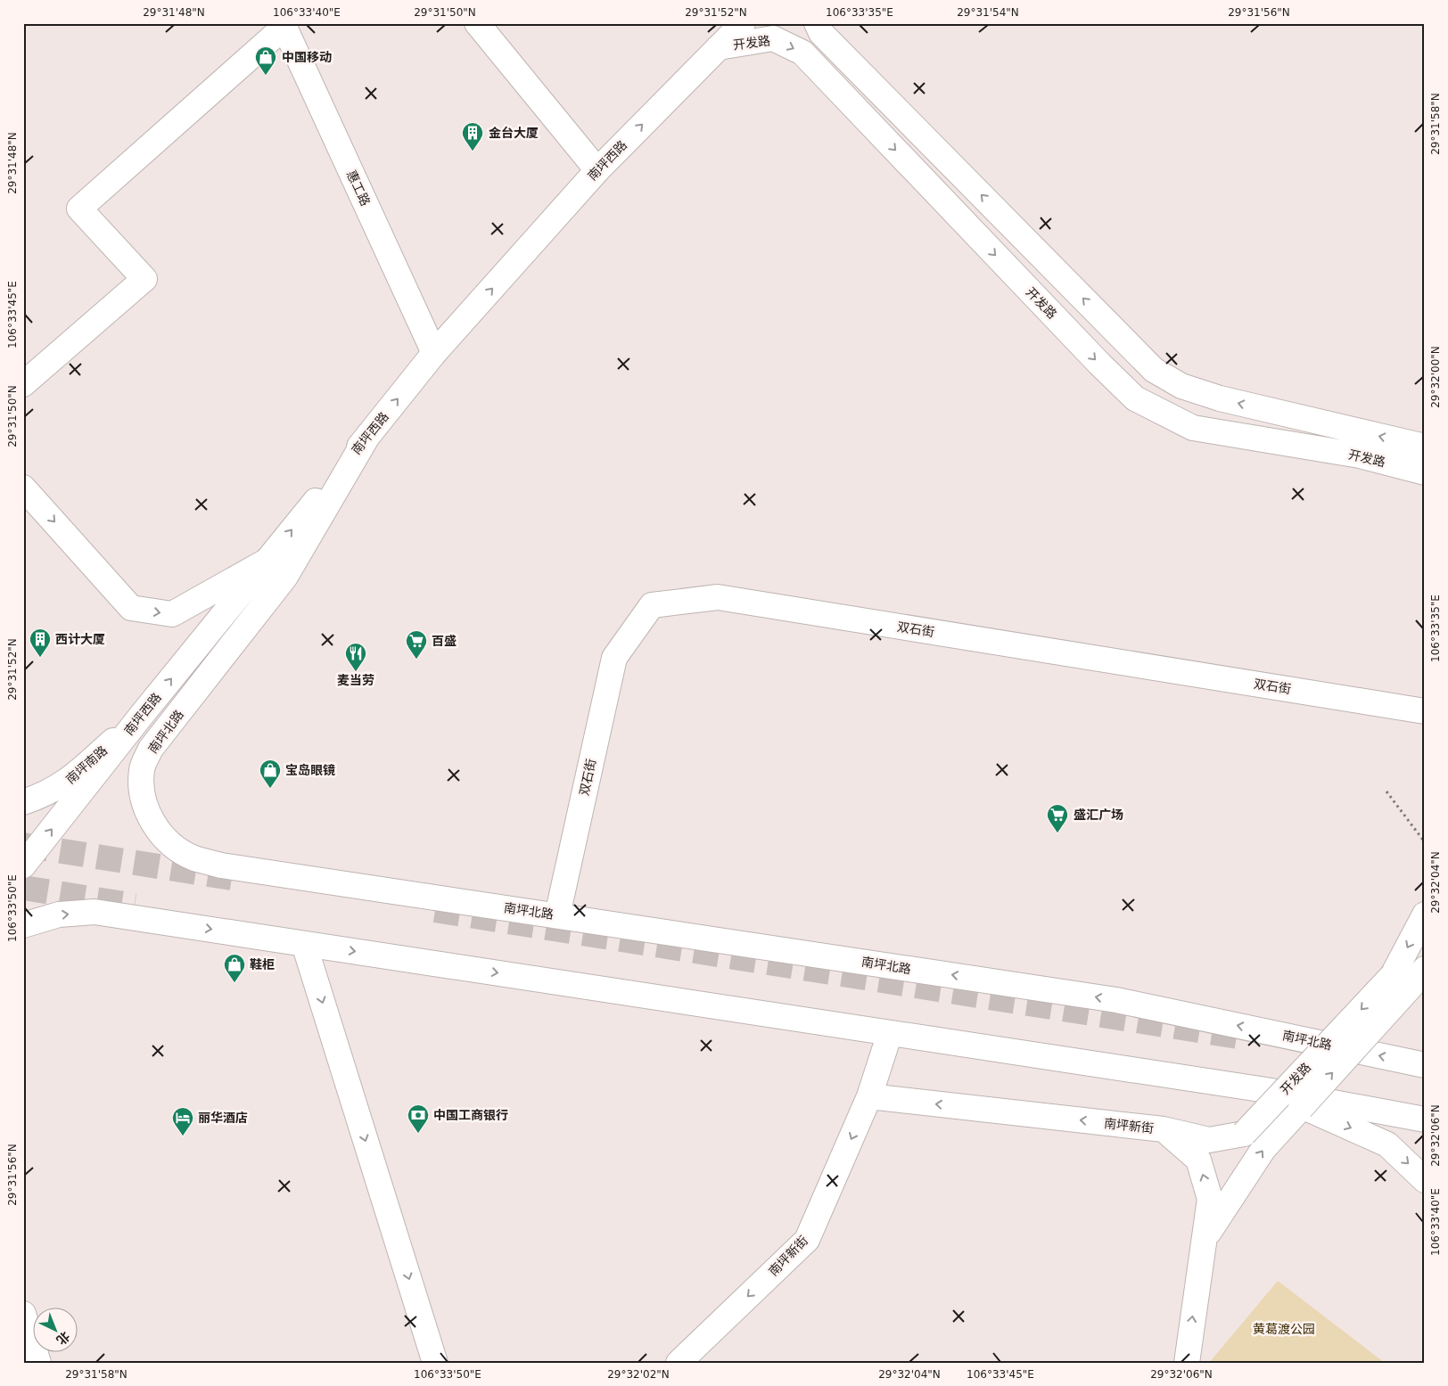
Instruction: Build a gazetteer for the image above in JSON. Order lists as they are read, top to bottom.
{
  "streets": {
    "street": [
      "开发路",
      "南坪西路",
      "惠工路",
      "双石街",
      "南坪北路",
      "南坪南路",
      "南坪新街"
    ]
  },
  "crossings": [
    ["开发路", "南坪西路"],
    ["开发路", "南坪新街"],
    ["南坪西路", "惠工路"],
    ["南坪西路", "南坪北路"],
    ["南坪西路", "南坪南路"],
    ["双石街", "南坪北路"]
  ],
  "one_way": ["南坪西路"],
  "parks": ["黄葛渡公园"],
  "places": {
    "shop": ["中国移动", "宝岛眼镜", "鞋柜"],
    "building": ["金台大厦", "西计大厦"],
    "supermarket": ["百盛", "盛汇广场"],
    "restaurant": ["麦当劳"],
    "bank": ["中国工商银行"],
    "hotel": ["丽华酒店"]
  },
  "north": "bottom right",
  "coordinates": [
    "29°31'48\"N",
    "106°33'40\"E",
    "29°31'50\"N",
    "29°31'52\"N",
    "106°33'35\"E",
    "29°31'54\"N",
    "29°31'56\"N",
    "29°31'58\"N",
    "106°33'45\"E",
    "29°32'00\"N",
    "29°32'04\"N",
    "106°33'50\"E",
    "29°32'06\"N",
    "29°32'02\"N"
  ]
}
